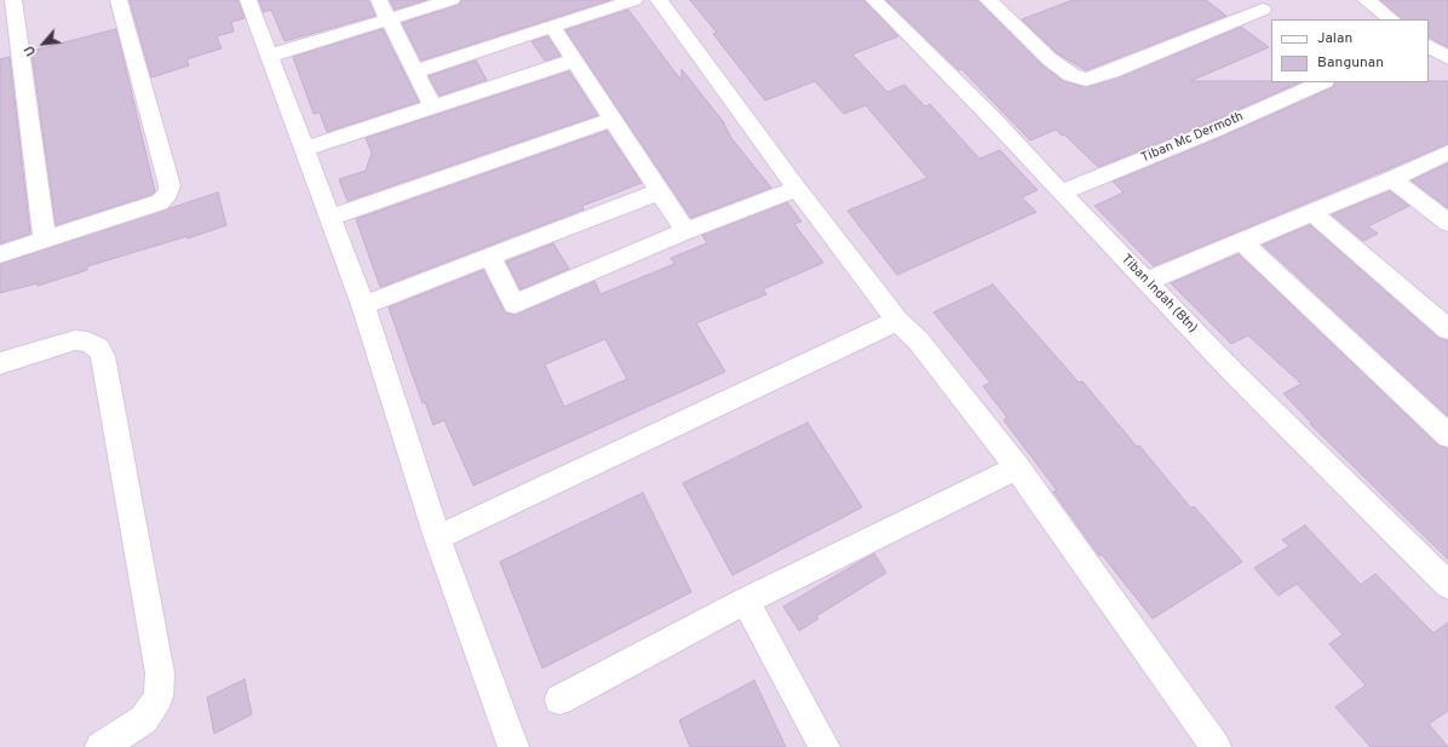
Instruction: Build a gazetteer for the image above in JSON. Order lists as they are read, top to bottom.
{
  "streets": {
    "street": ["Tiban Mc Dermoth", "Tiban Indah (Btn)"]
  },
  "crossings": [
    ["Tiban Mc Dermoth", "Tiban Indah (Btn)"]
  ],
  "legend": ["Jalan", "Bangunan"],
  "north": "bottom left"
}
